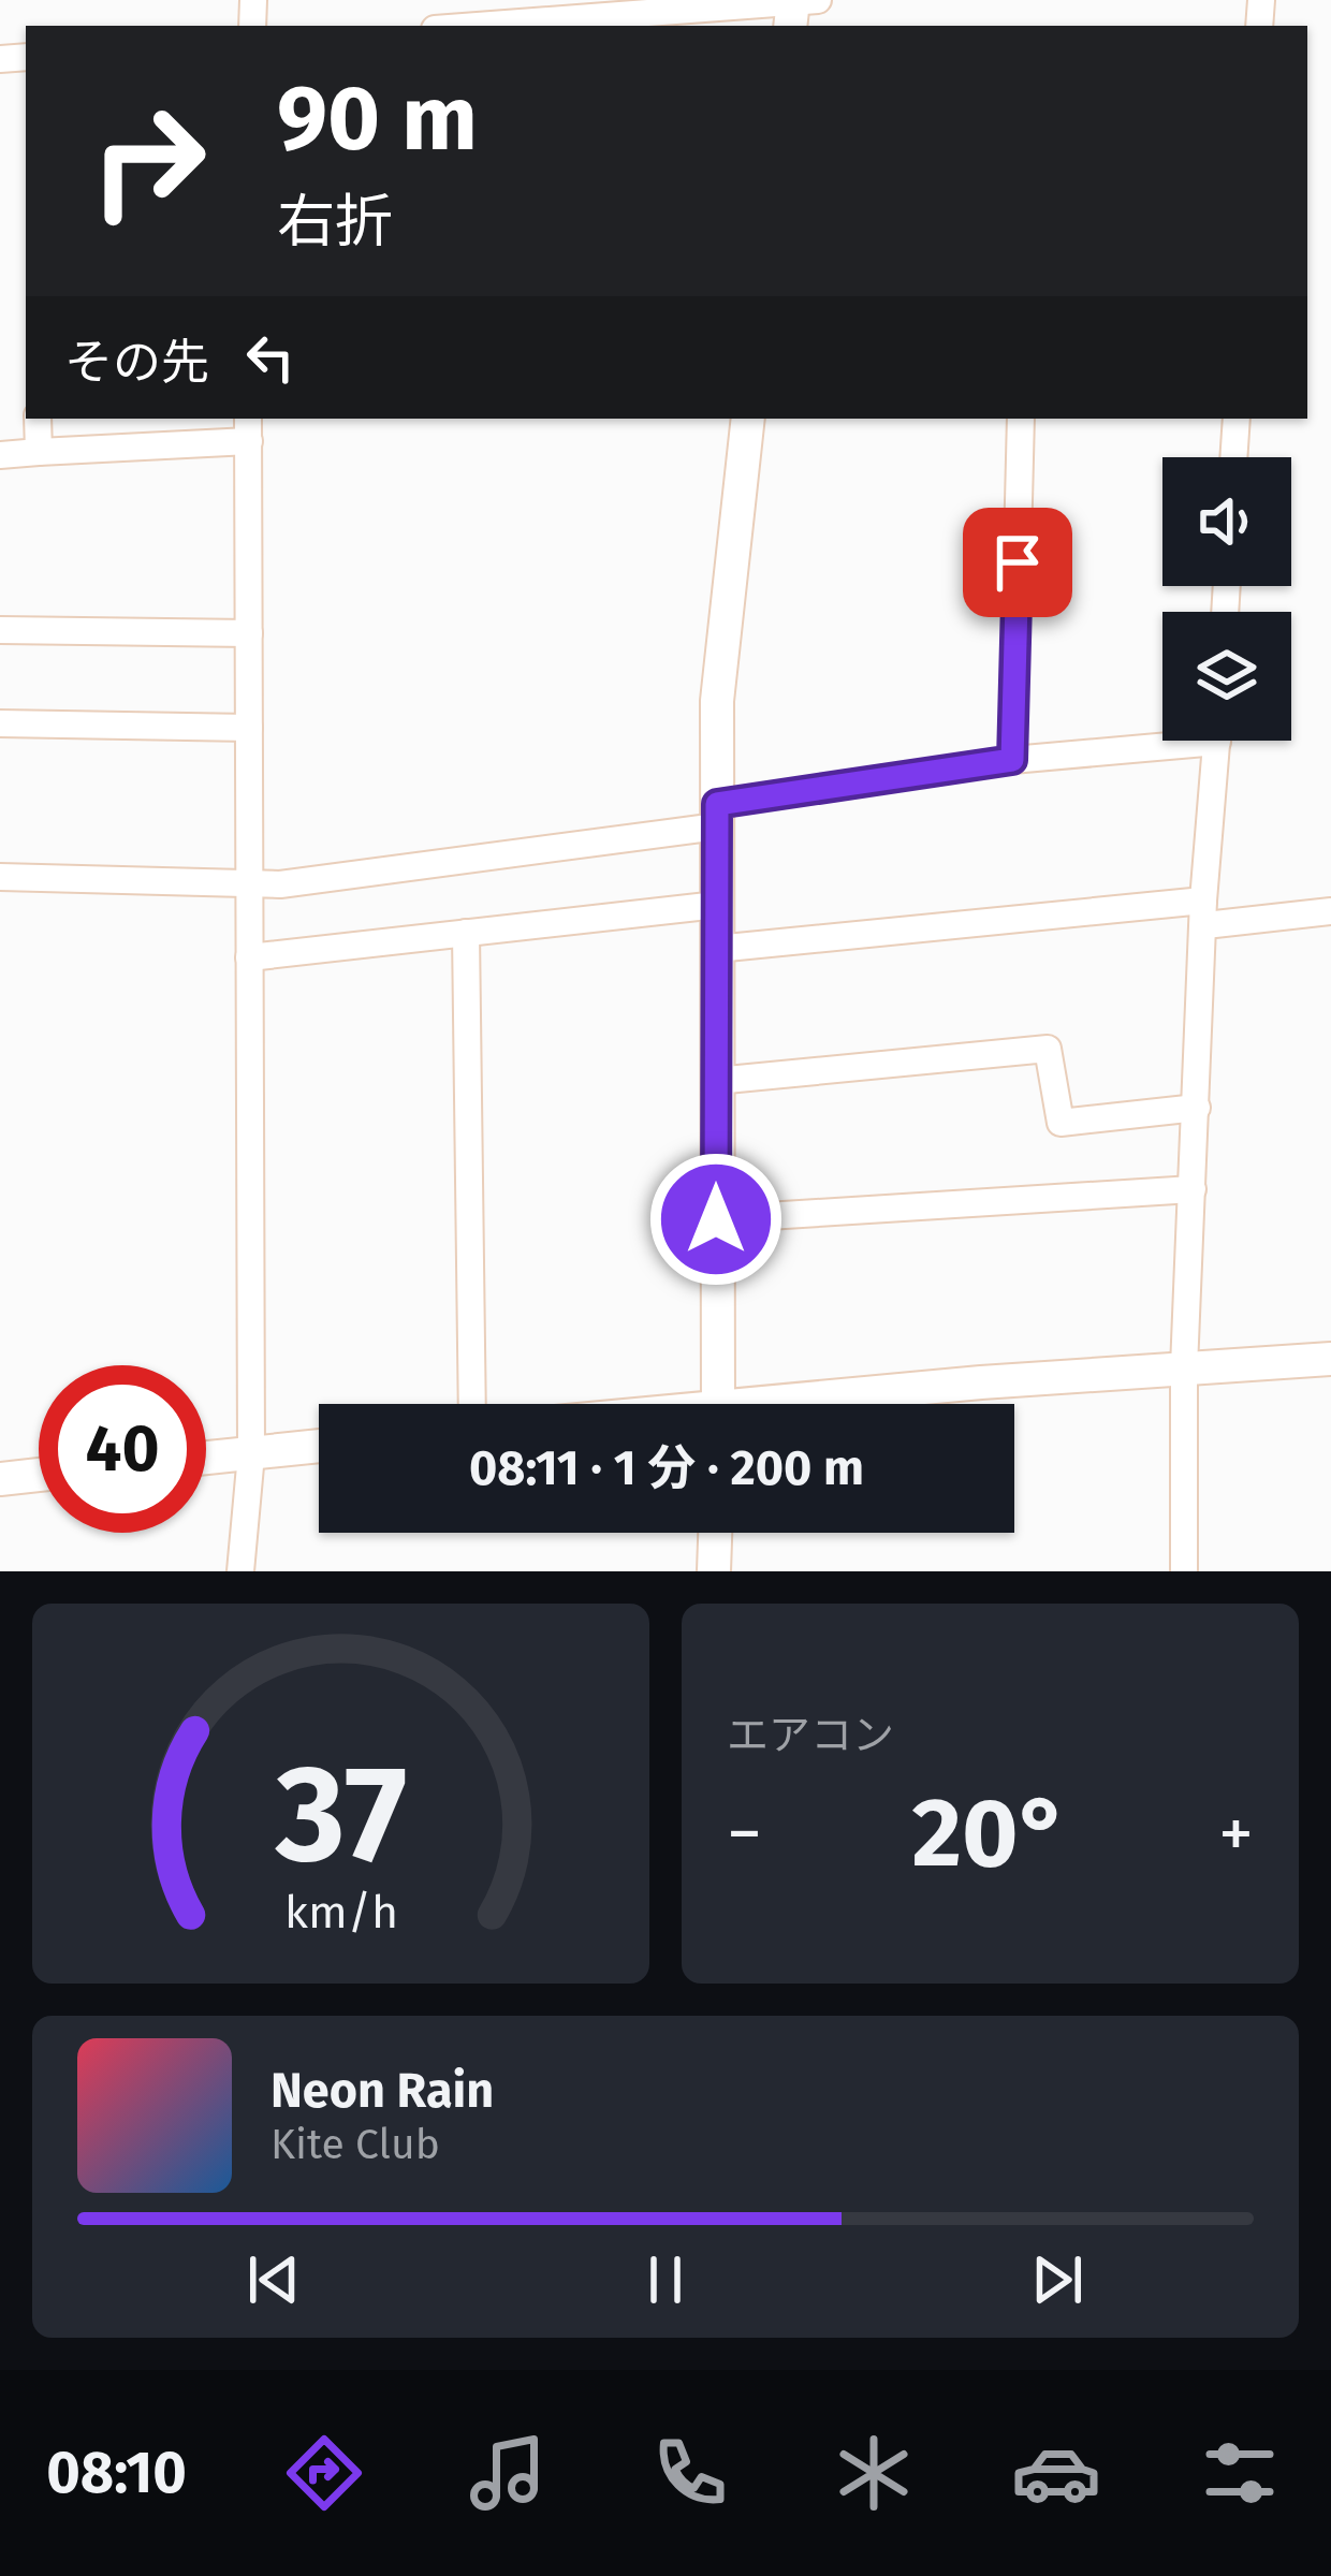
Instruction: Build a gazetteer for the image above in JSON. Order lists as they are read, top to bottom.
{
  "page": {
    "turn": ["90 m", "右折"],
    "then": "その先",
    "limit": "40",
    "trip": "08:11 · 1 分 · 200 m",
    "tile": "エアコン",
    "heat": ["−", "20°", "+"],
    "song": ["Neon Rain", "Kite Club"],
    "tabs": "08:10",
    "gauge": ["37", "km/h"]
  }
}
